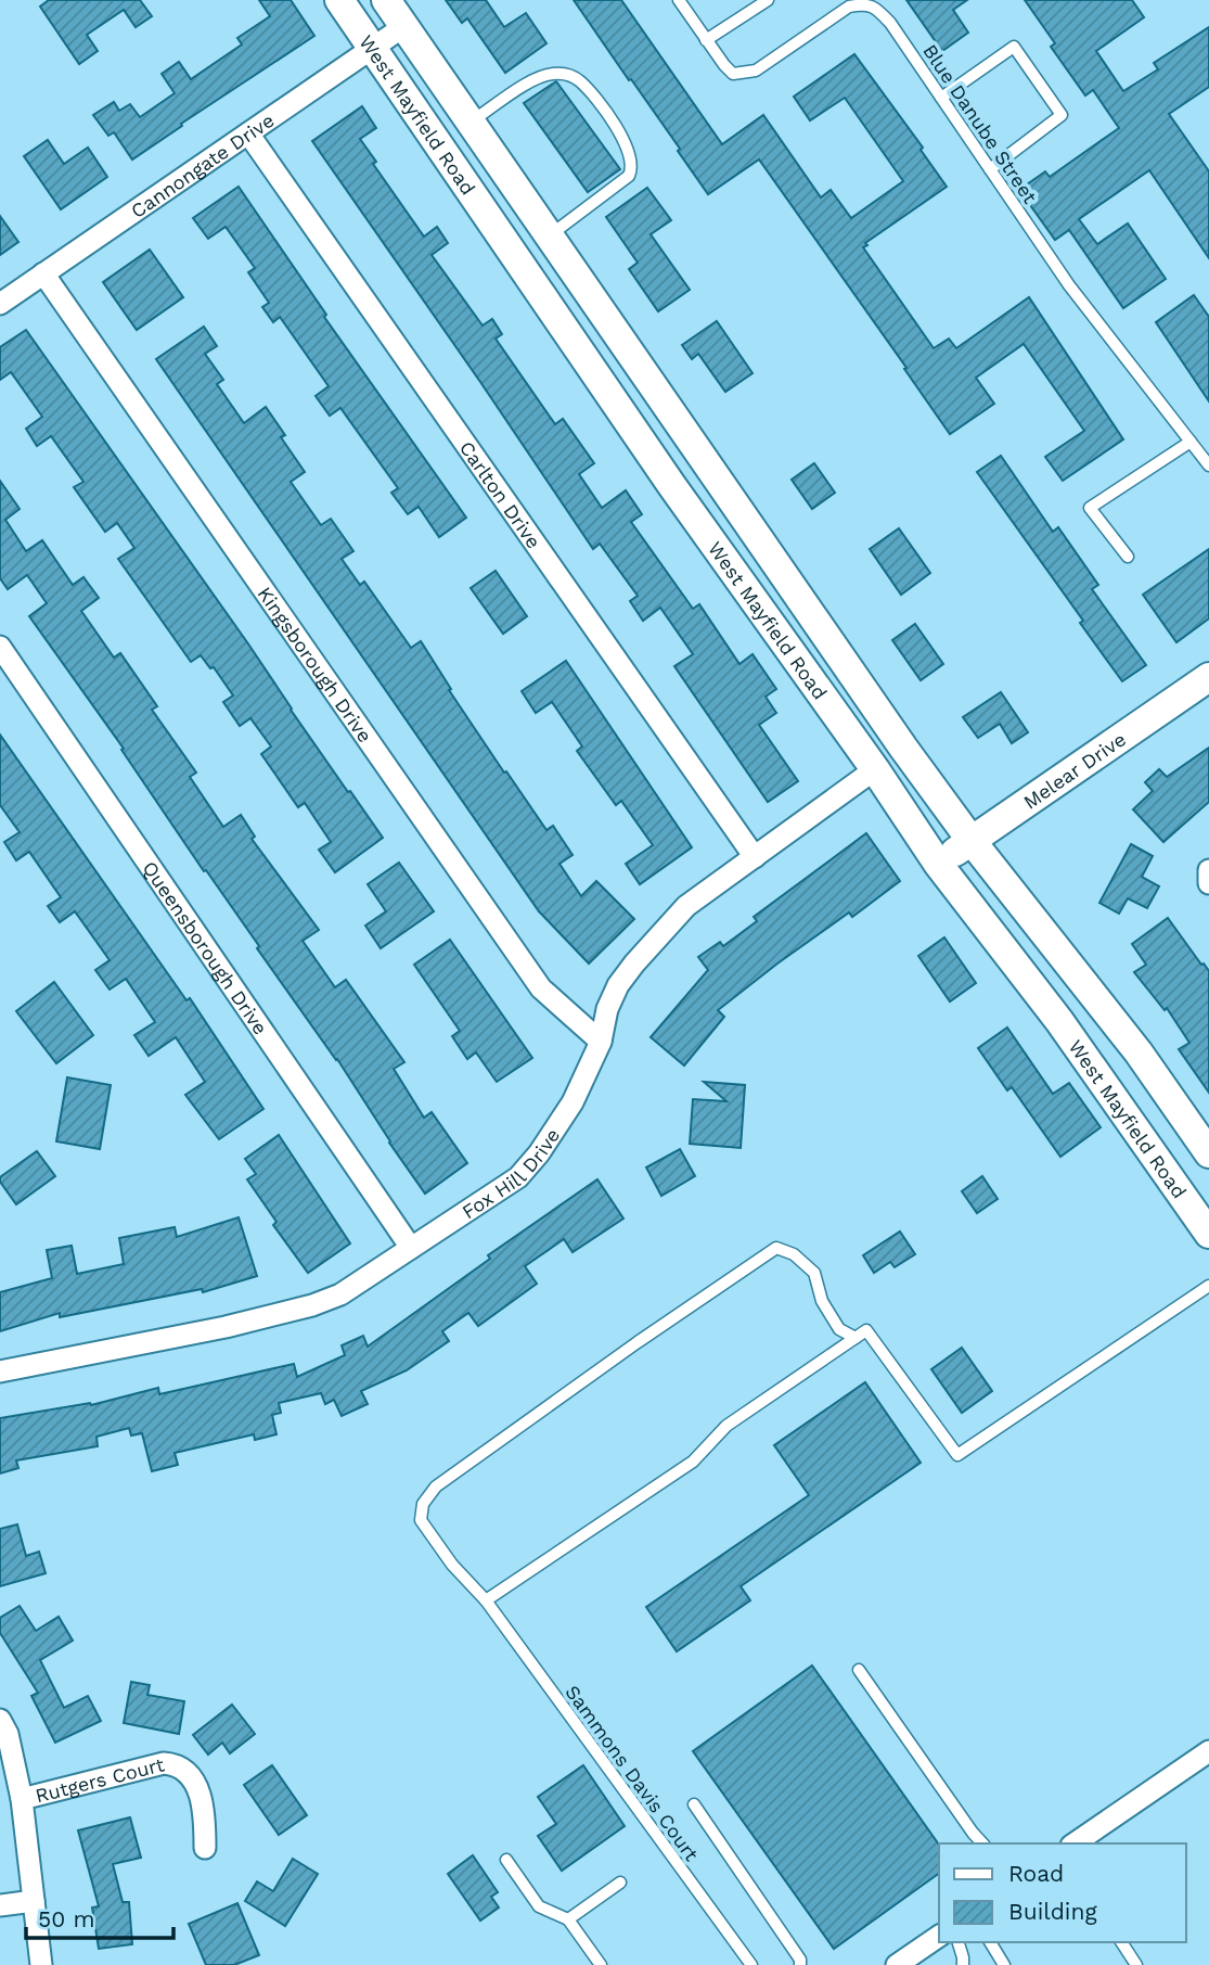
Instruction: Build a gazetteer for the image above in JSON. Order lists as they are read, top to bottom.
{
  "streets": {
    "main road": ["West Mayfield Road", "Melear Drive"],
    "street": [
      "Cannongate Drive",
      "Carlton Drive",
      "Kingsborough Drive",
      "Queensborough Drive",
      "Fox Hill Drive",
      "Rutgers Court"
    ],
    "lane": ["Blue Danube Street", "Sammons Davis Court"]
  },
  "crossings": [
    ["West Mayfield Road", "Cannongate Drive"],
    ["West Mayfield Road", "Melear Drive"],
    ["West Mayfield Road", "Fox Hill Drive"],
    ["Cannongate Drive", "Carlton Drive"],
    ["Cannongate Drive", "Kingsborough Drive"],
    ["Carlton Drive", "Fox Hill Drive"],
    ["Kingsborough Drive", "Fox Hill Drive"],
    ["Queensborough Drive", "Fox Hill Drive"]
  ],
  "legend": ["Road", "Building"],
  "scale_bar": "50 m"
}
